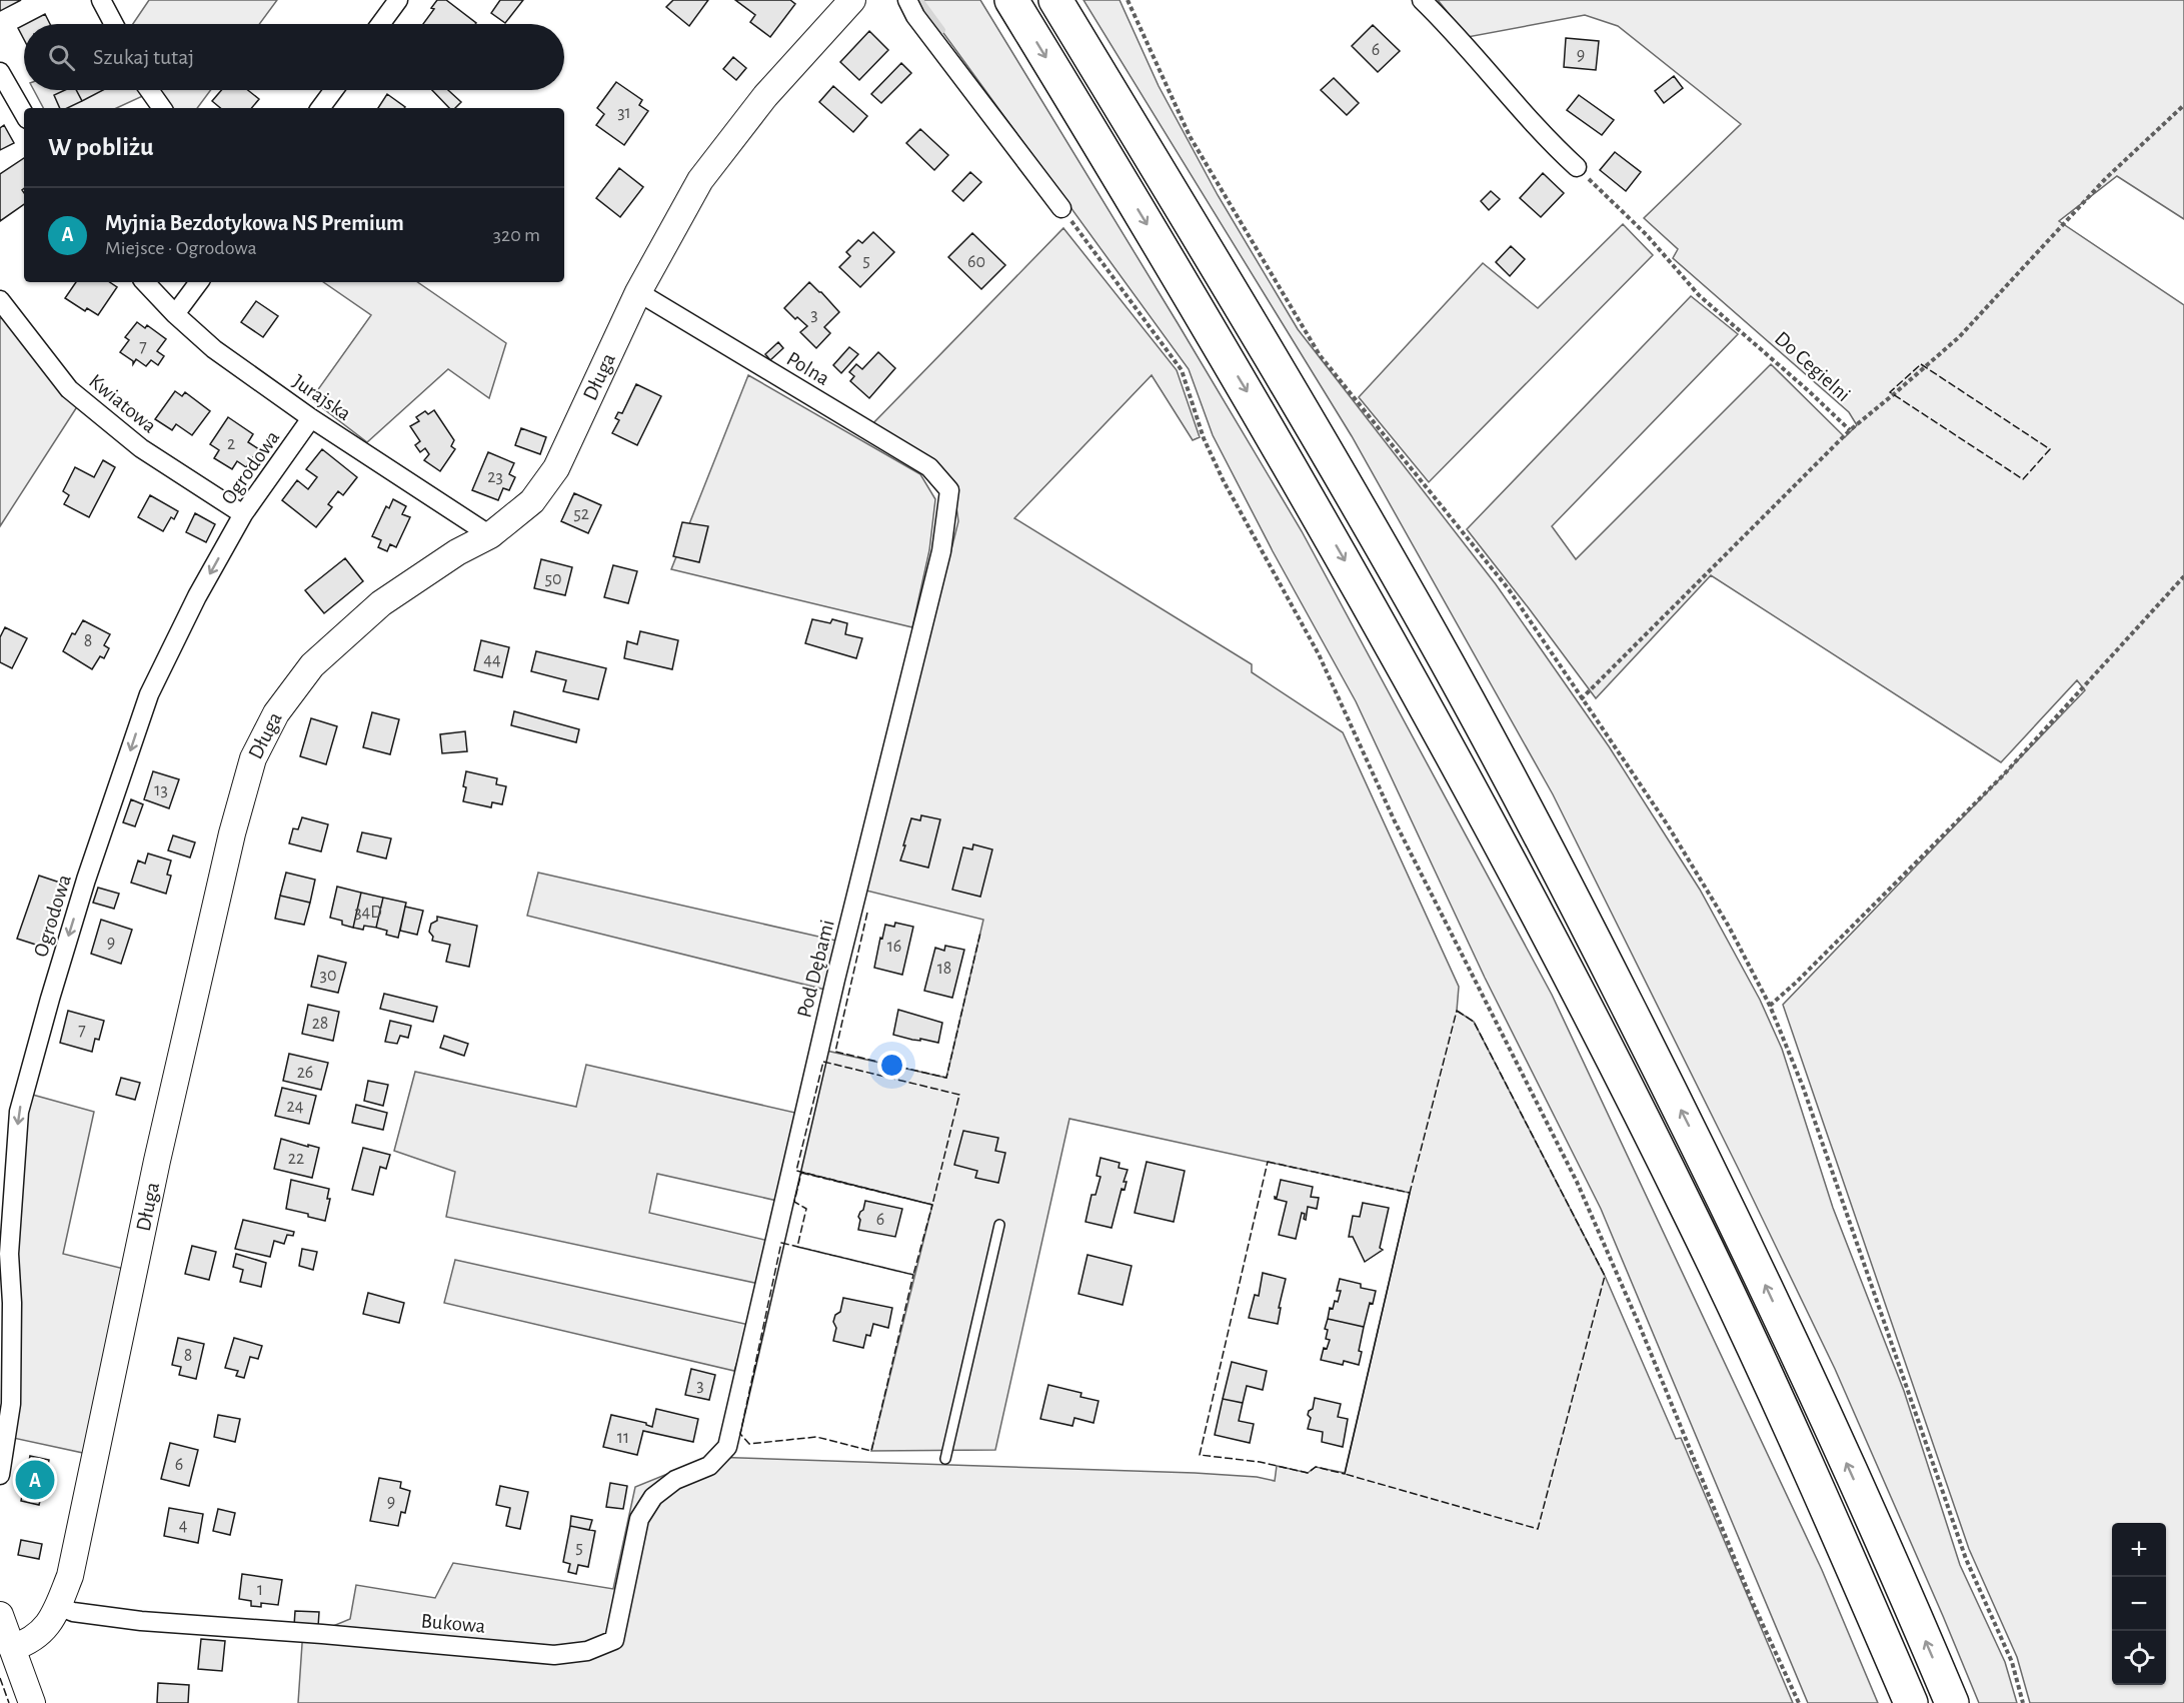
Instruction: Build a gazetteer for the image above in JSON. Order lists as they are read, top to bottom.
{
  "streets": {
    "street": [
      "Polna",
      "Długa",
      "Jurajska",
      "Kwiatowa",
      "Ogrodowa",
      "Pod Dębami",
      "Bukowa"
    ],
    "path": ["Do Cegielni"]
  },
  "crossings": [
    ["Polna", "Długa"],
    ["Polna", "Pod Dębami"],
    ["Długa", "Jurajska"],
    ["Długa", "Bukowa"],
    ["Jurajska", "Ogrodowa"],
    ["Kwiatowa", "Ogrodowa"],
    ["Pod Dębami", "Bukowa"]
  ],
  "one_way": ["Ogrodowa"],
  "house_numbers": [
    "6",
    "9",
    "31",
    "5",
    "60",
    "3",
    "7",
    "2",
    "23",
    "52",
    "50",
    "8",
    "44",
    "13",
    "34D",
    "9",
    "16",
    "18",
    "30",
    "28",
    "7",
    "26",
    "24",
    "22",
    "6",
    "8",
    "3",
    "11",
    "6",
    "9",
    "4",
    "5",
    "1"
  ],
  "page": {
    "search": "Szukaj tutaj",
    "heading": "W pobliżu",
    "list": [
      {
        "mark": "A",
        "name": "Myjnia Bezdotykowa NS Premium",
        "note": "Miejsce · Ogrodowa",
        "value": "320 m"
      }
    ],
    "pins": "A",
    "map_buttons": ["+", "−"]
  }
}
